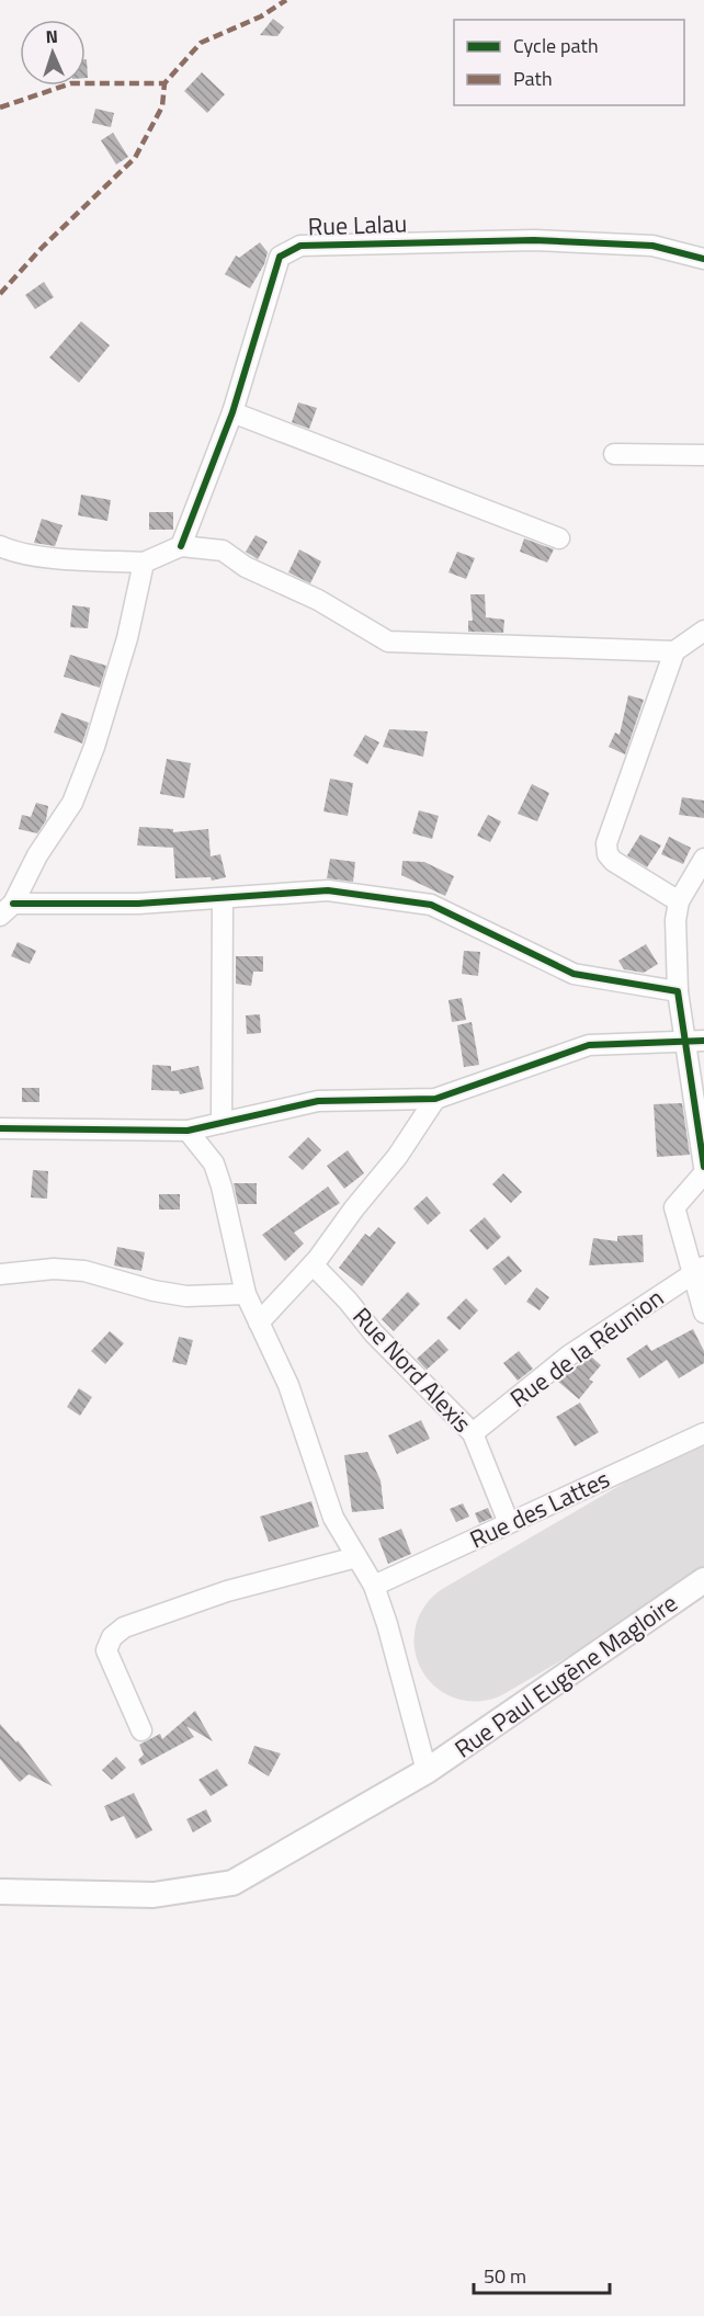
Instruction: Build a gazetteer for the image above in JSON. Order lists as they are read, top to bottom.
{
  "streets": {
    "main road": ["Rue Paul Eugène Magloire"],
    "street": [
      "Rue Lalau",
      "Rue de la Réunion",
      "Rue Nord Alexis",
      "Rue des Lattes"
    ]
  },
  "crossings": [
    ["Rue de la Réunion", "Rue Nord Alexis"],
    ["Rue Nord Alexis", "Rue des Lattes"]
  ],
  "legend": ["Cycle path", "Path"],
  "scale_bar": "50 m",
  "north": "top"
}
